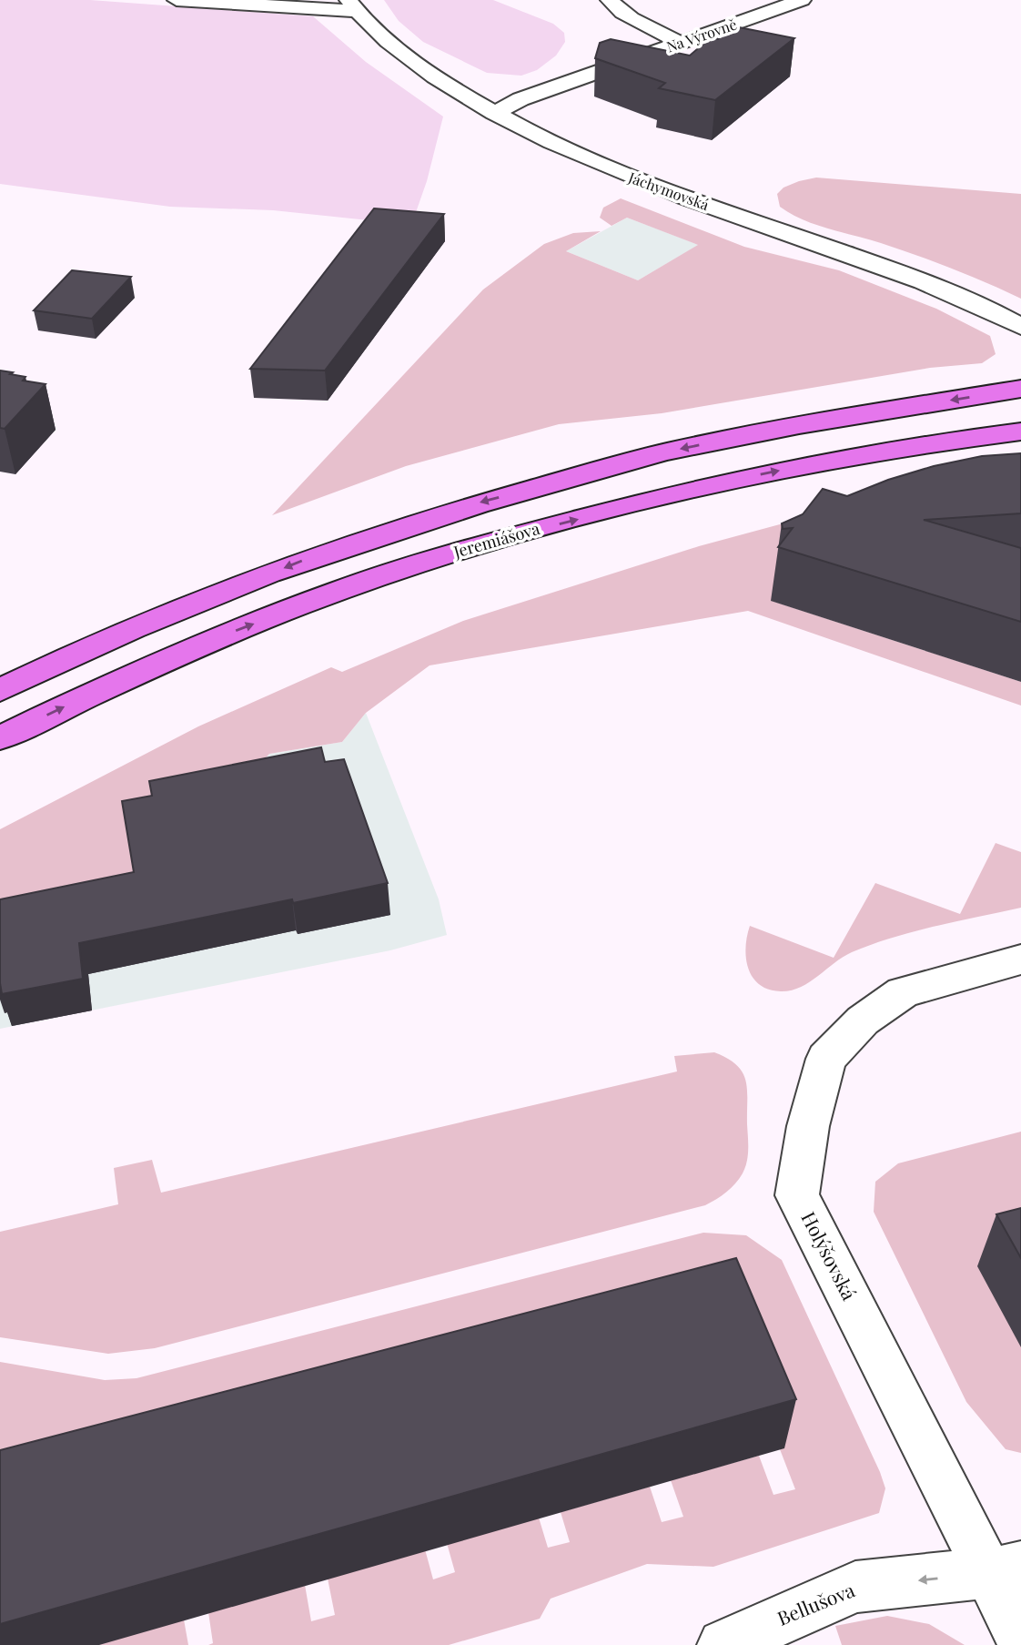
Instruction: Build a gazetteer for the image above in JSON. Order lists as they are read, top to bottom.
{
  "streets": {
    "main road": ["Jeremiášova"],
    "street": [
      "Na Výrovně",
      "Jáchymovská",
      "Holýšovská",
      "Bellušova"
    ]
  },
  "crossings": [
    ["Na Výrovně", "Jáchymovská"],
    ["Holýšovská", "Bellušova"]
  ],
  "one_way": ["Bellušova"]
}
